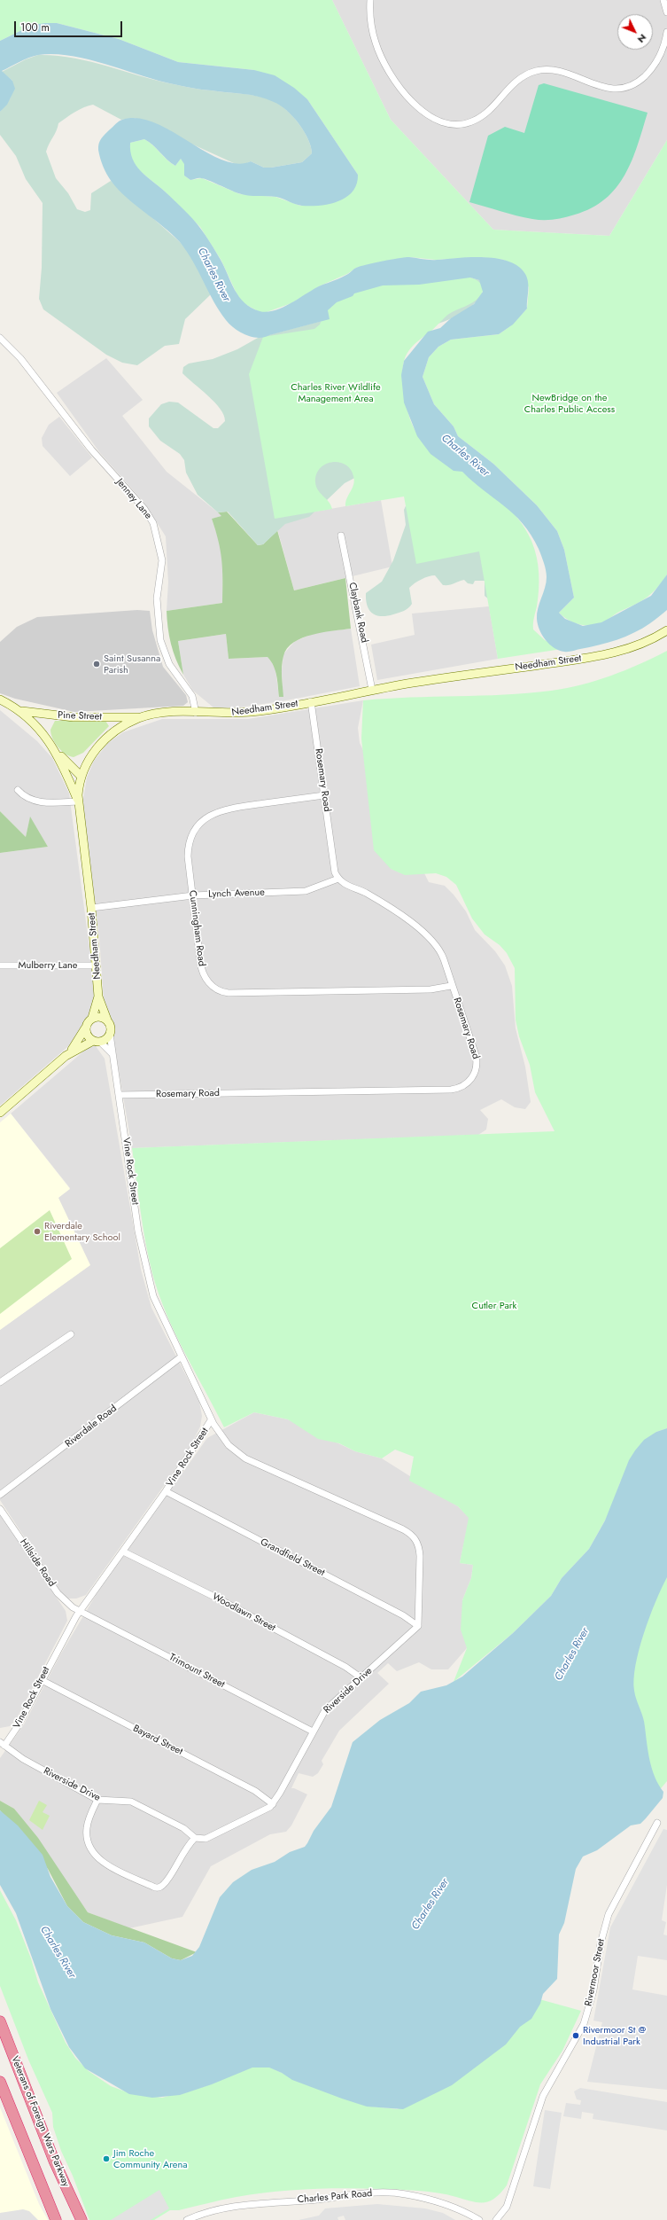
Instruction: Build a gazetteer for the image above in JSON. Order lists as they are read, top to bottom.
{
  "streets": {
    "highway": ["Veterans of Foreign Wars Parkway"],
    "main road": ["Needham Street", "Pine Street"],
    "street": [
      "Jenney Lane",
      "Claybank Road",
      "Rosemary Road",
      "Lynch Avenue",
      "Cunningham Road",
      "Mulberry Lane",
      "Vine Rock Street",
      "Riverdale Road",
      "Grandfield Street",
      "Hillside Road",
      "Woodlawn Street",
      "Trimount Street",
      "Riverside Drive",
      "Bayard Street",
      "Rivermoor Street",
      "Charles Park Road"
    ]
  },
  "crossings": [
    ["Jenney Lane", "Needham Street"],
    ["Claybank Road", "Needham Street"],
    ["Needham Street", "Pine Street"],
    ["Needham Street", "Rosemary Road"],
    ["Needham Street", "Lynch Avenue"],
    ["Needham Street", "Mulberry Lane"],
    ["Needham Street", "Vine Rock Street"],
    ["Rosemary Road", "Lynch Avenue"],
    ["Rosemary Road", "Cunningham Road"],
    ["Rosemary Road", "Vine Rock Street"],
    ["Lynch Avenue", "Cunningham Road"],
    ["Vine Rock Street", "Riverdale Road"],
    ["Vine Rock Street", "Grandfield Street"],
    ["Vine Rock Street", "Hillside Road"],
    ["Vine Rock Street", "Woodlawn Street"],
    ["Vine Rock Street", "Trimount Street"],
    ["Vine Rock Street", "Riverside Drive"],
    ["Vine Rock Street", "Bayard Street"],
    ["Grandfield Street", "Riverside Drive"],
    ["Hillside Road", "Trimount Street"],
    ["Woodlawn Street", "Riverside Drive"],
    ["Trimount Street", "Riverside Drive"],
    ["Riverside Drive", "Bayard Street"]
  ],
  "water": ["Charles River"],
  "parks": ["Charles River Wildlife Management Area", "NewBridge on the Charles Public Access", "Cutler Park"],
  "places": [
    "Saint Susanna Parish",
    "Riverdale Elementary School",
    "Rivermoor St @ Industrial Park",
    "Jim Roche Community Arena"
  ],
  "scale_bar": "100 m",
  "north": "bottom right"
}
